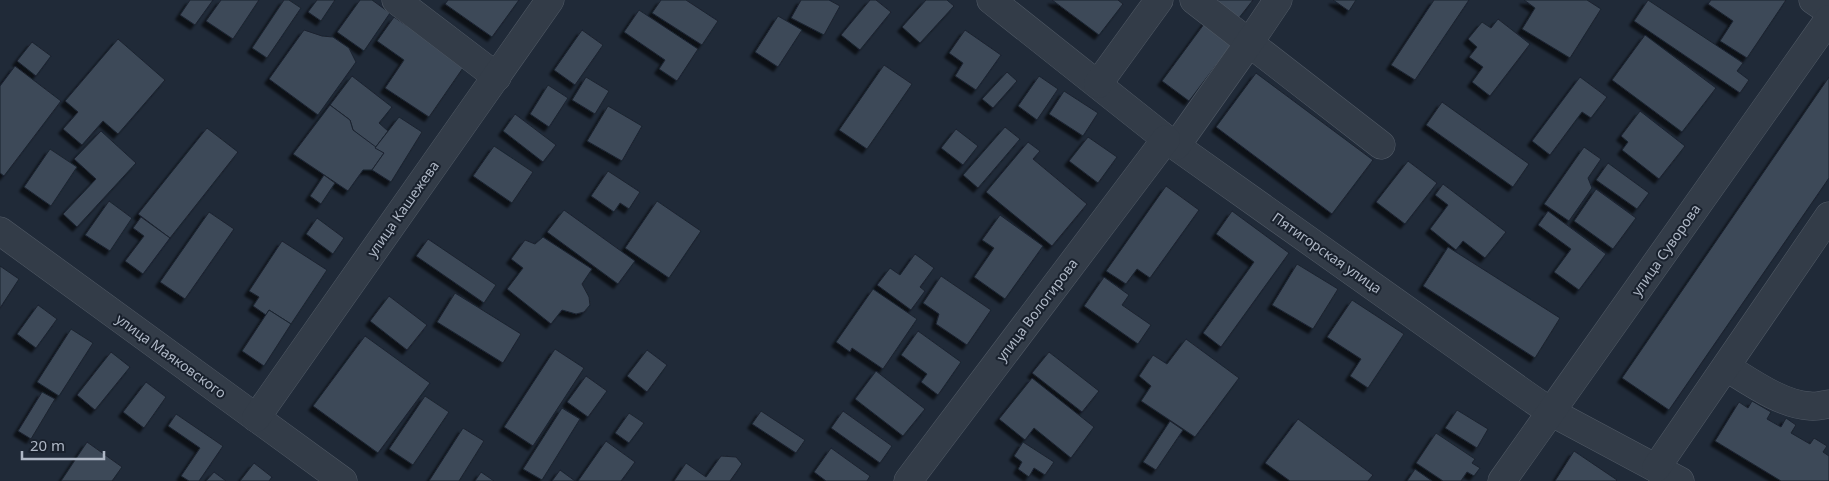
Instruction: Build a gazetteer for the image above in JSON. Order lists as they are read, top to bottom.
{
  "streets": {
    "street": [
      "улица Кашежева",
      "улица Суворова",
      "Пятигорская улица",
      "улица Вологирова",
      "улица Маяковского"
    ]
  },
  "crossings": [
    ["улица Кашежева", "улица Маяковского"],
    ["улица Суворова", "Пятигорская улица"],
    ["Пятигорская улица", "улица Вологирова"]
  ],
  "scale_bar": "20 m"
}
